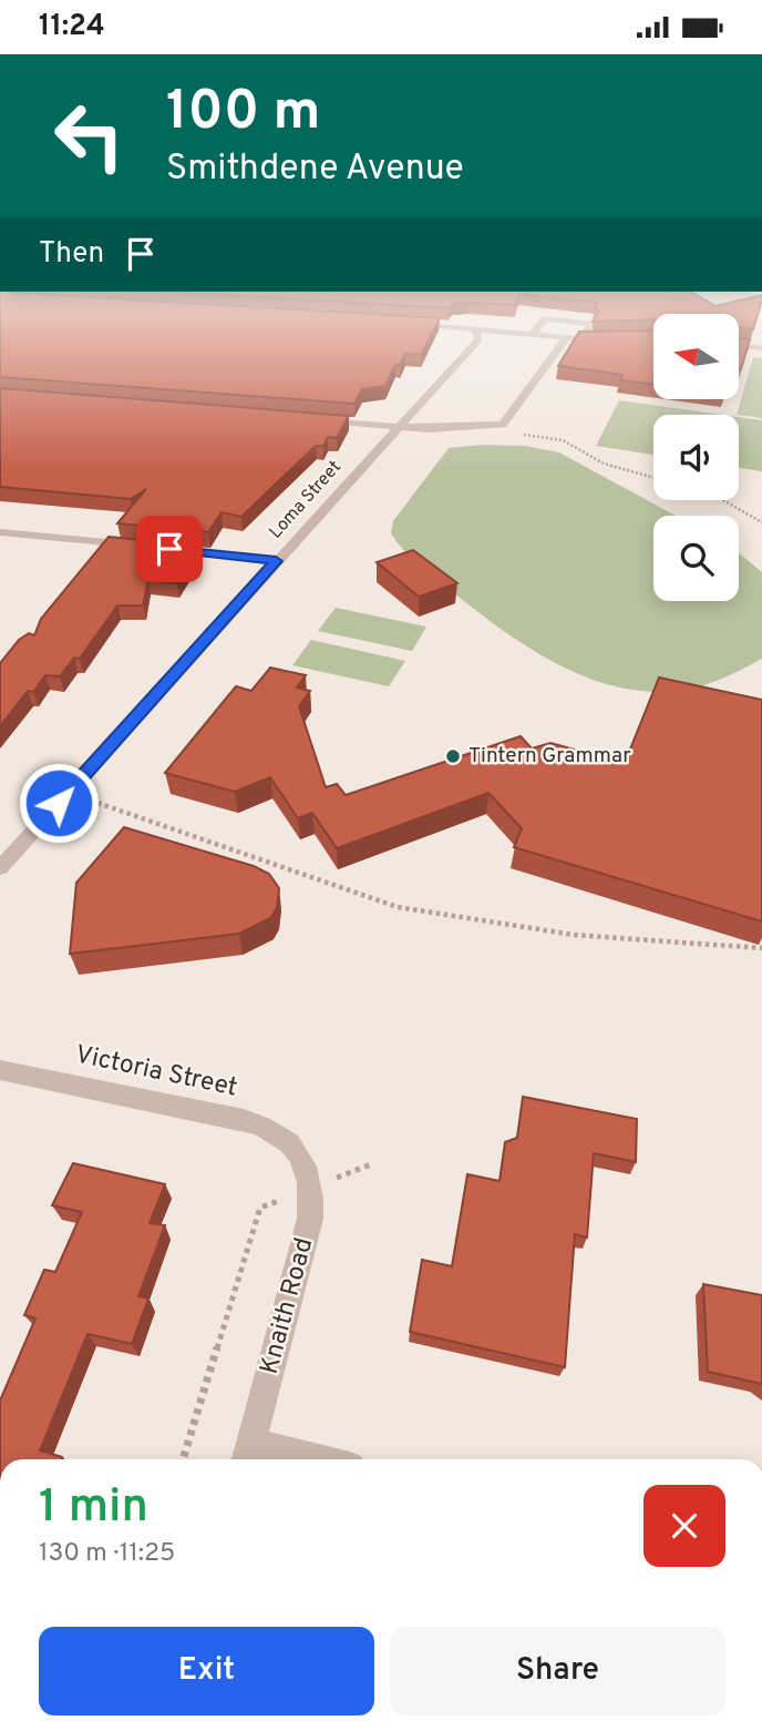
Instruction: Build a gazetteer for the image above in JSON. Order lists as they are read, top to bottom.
{
  "streets": {
    "street": ["Loma Street", "Victoria Street", "Knaith Road"]
  },
  "crossings": [
    ["Victoria Street", "Knaith Road"]
  ],
  "places": ["Tintern Grammar"],
  "north": "left",
  "page": {
    "status": "11:24",
    "turn": ["100 m", "Smithdene Avenue"],
    "then": "Then",
    "heading": ["1 min", "130 m · 11:25"],
    "buttons": ["Exit", "Share"]
  }
}
